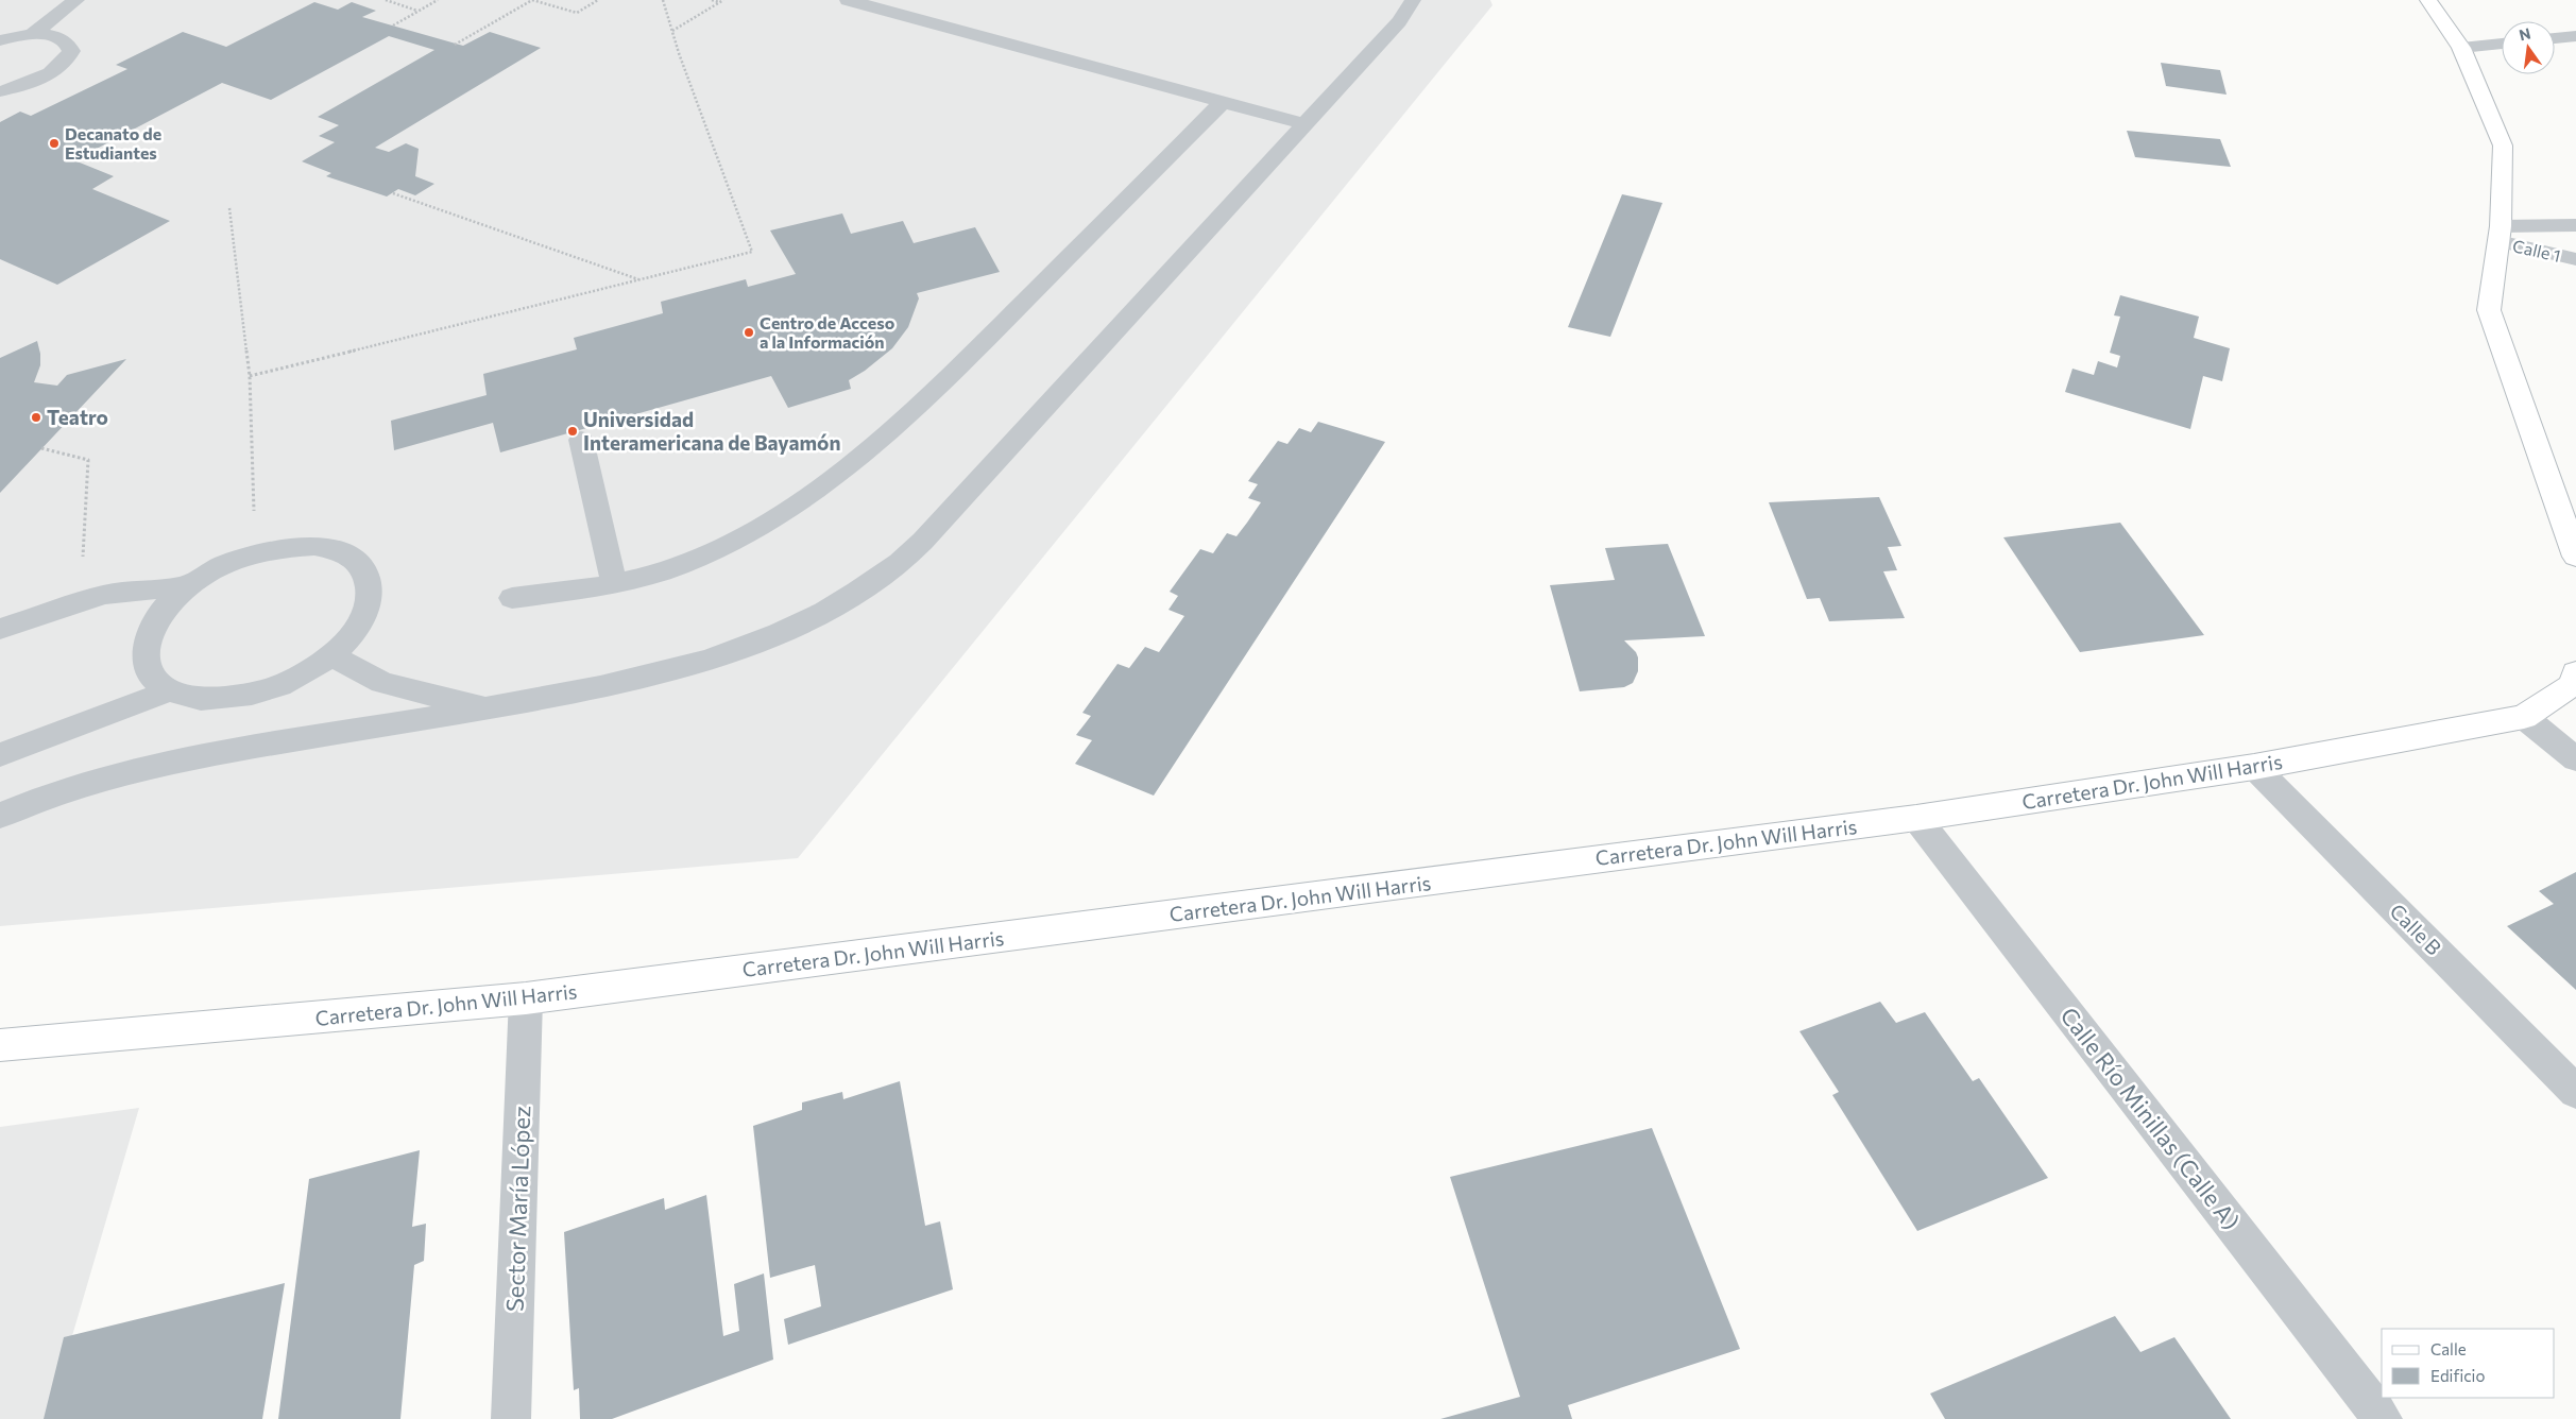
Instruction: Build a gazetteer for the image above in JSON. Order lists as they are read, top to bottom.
{
  "streets": {
    "street": [
      "Calle 1",
      "Carretera Dr. John Will Harris",
      "Calle B",
      "Calle Río Minillas (Calle A)",
      "Sector María López"
    ]
  },
  "crossings": [
    ["Carretera Dr. John Will Harris", "Calle B"],
    ["Carretera Dr. John Will Harris", "Calle Río Minillas (Calle A)"],
    ["Carretera Dr. John Will Harris", "Sector María López"]
  ],
  "places": [
    "Decanato de Estudiantes",
    "Centro de Acceso a la Información",
    "Teatro",
    "Universidad Interamericana de Bayamón"
  ],
  "legend": ["Calle", "Edificio"],
  "north": "top"
}
